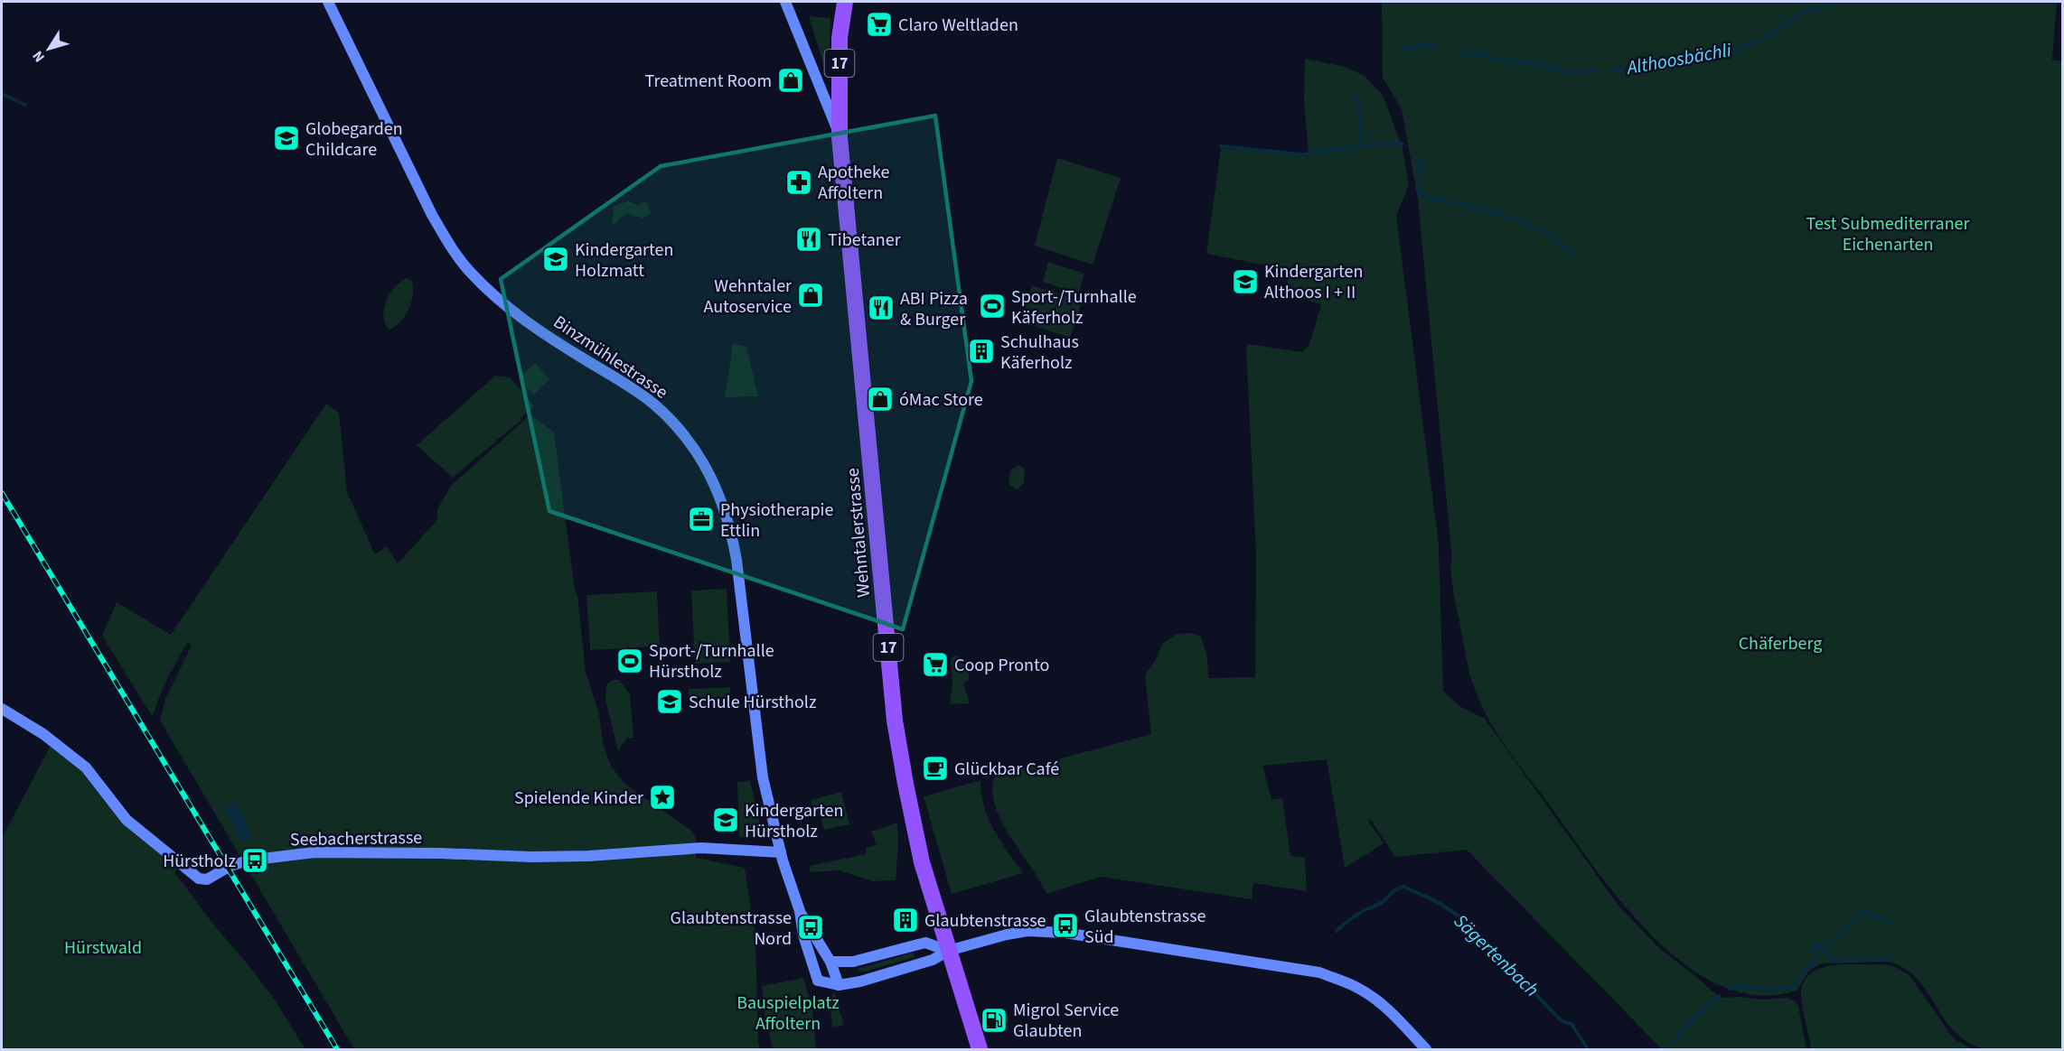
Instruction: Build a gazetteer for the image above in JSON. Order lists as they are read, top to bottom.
{
  "streets": {
    "main road": ["17", "Wehntalerstrasse"],
    "street": ["Binzmühlestrasse", "Seebacherstrasse"]
  },
  "crossings": [
    ["Binzmühlestrasse", "Seebacherstrasse"]
  ],
  "water": ["Althoosbächli", "Sägertenbach"],
  "parks": [
    "Test Submediterraner Eichenarten",
    "Chäferberg",
    "Hürstwald",
    "Bauspielplatz Affoltern"
  ],
  "places": {
    "supermarket": ["Claro Weltladen", "Coop Pronto"],
    "shop": ["Treatment Room", "Wehntaler Autoservice", "óMac Store"],
    "school or university": [
      "Globegarden Childcare",
      "Kindergarten Holzmatt",
      "Kindergarten Althoos I + II",
      "Schule Hürstholz",
      "Kindergarten Hürstholz"
    ],
    "pharmacy": ["Apotheke Affoltern"],
    "restaurant": ["Tibetaner", "ABI Pizza & Burger"],
    "sports": ["Sport-/Turnhalle Käferholz", "Sport-/Turnhalle Hürstholz"],
    "building": ["Schulhaus Käferholz", "Glaubtenstrasse"],
    "office": ["Physiotherapie Ettlin"],
    "cafe": ["Glückbar Café"],
    "place": ["Spielende Kinder"],
    "bus stop": ["Hürstholz", "Glaubtenstrasse Süd", "Glaubtenstrasse Nord"],
    "fuel station": ["Migrol Service Glaubten"]
  },
  "north": "bottom left"
}
